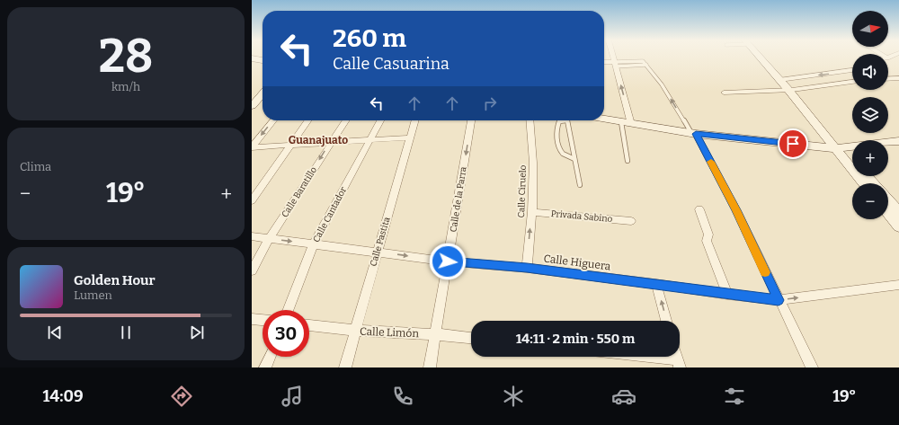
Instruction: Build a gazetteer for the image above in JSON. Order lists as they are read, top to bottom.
{
  "streets": {
    "street": [
      "Calle Ciruelo",
      "Calle Baratillo",
      "Calle de la Parra",
      "Calle Cantador",
      "Privada Sabino",
      "Calle Pastita",
      "Calle Higuera",
      "Calle Limón"
    ]
  },
  "crossings": [
    ["Calle Ciruelo", "Privada Sabino"],
    ["Calle Ciruelo", "Calle Higuera"],
    ["Calle Baratillo", "Calle Higuera"],
    ["Calle de la Parra", "Calle Higuera"],
    ["Calle de la Parra", "Calle Limón"],
    ["Calle Cantador", "Calle Higuera"],
    ["Calle Pastita", "Calle Higuera"],
    ["Calle Pastita", "Calle Limón"]
  ],
  "one_way": ["Calle Ciruelo", "Calle de la Parra", "Calle Higuera"],
  "districts": ["Guanajuato"],
  "north": "right",
  "page": {
    "tile": [
      ["28", "km/h"],
      "Clima"
    ],
    "map_buttons": ["+", "−"],
    "turn": ["260 m", "Calle Casuarina"],
    "heat": ["−", "19°", "+"],
    "song": ["Golden Hour", "Lumen"],
    "limit": "30",
    "trip": "14:11 · 2 min · 550 m",
    "tabs": ["14:09", "19°"]
  }
}
